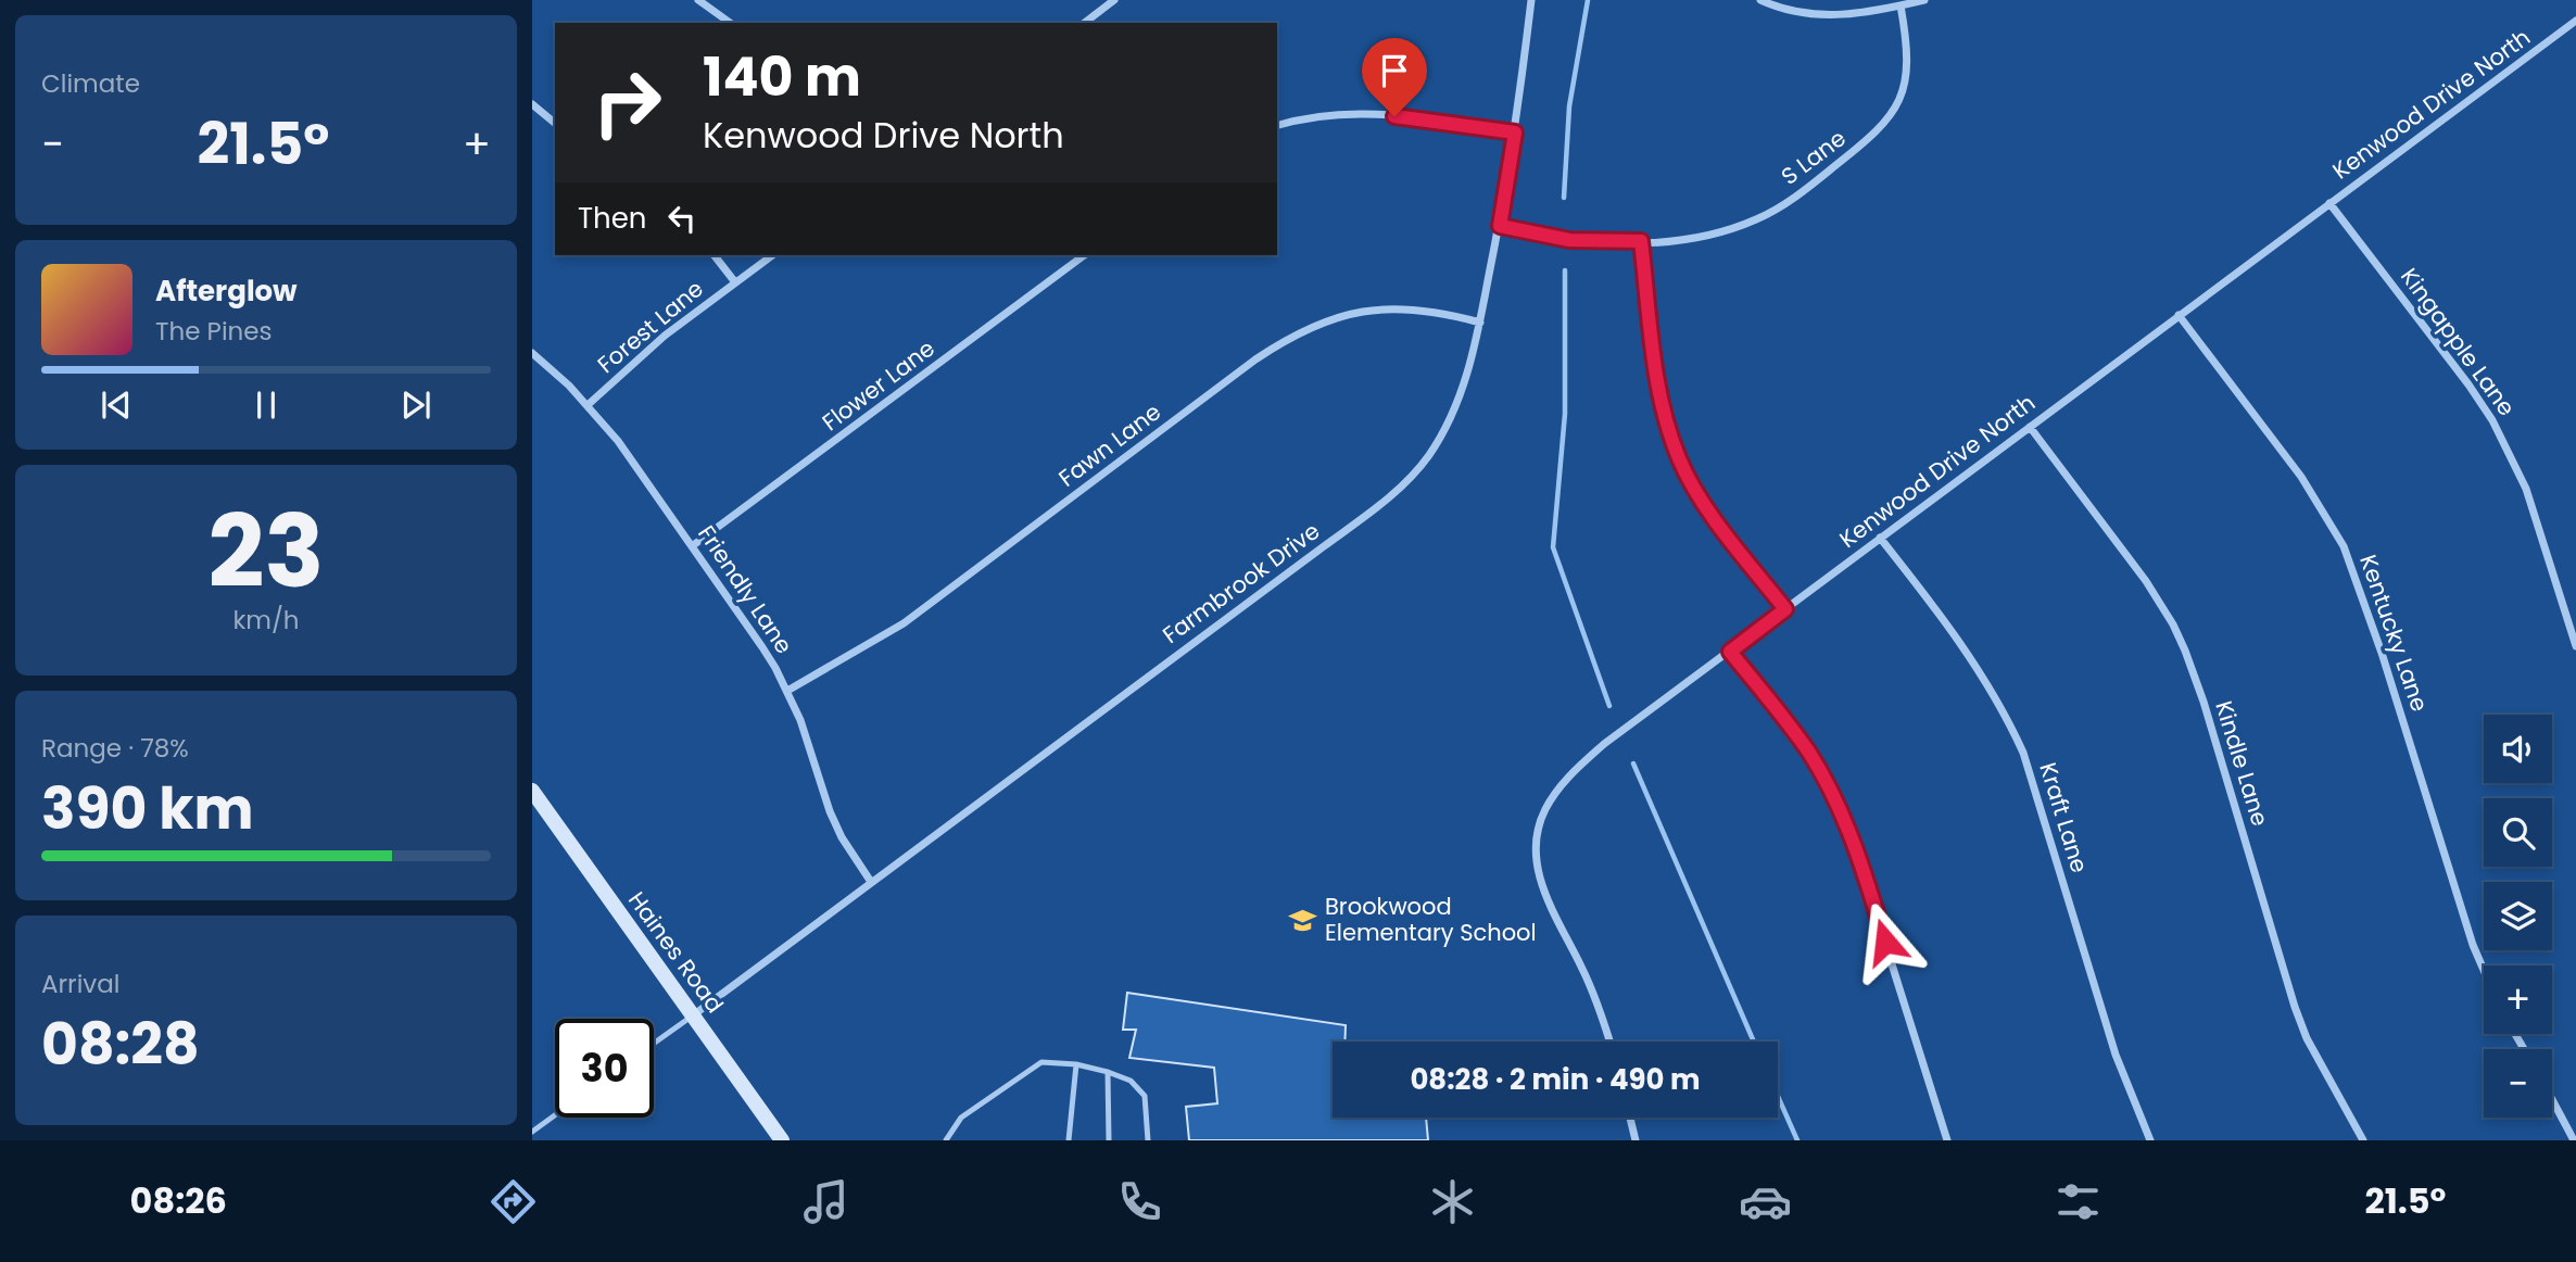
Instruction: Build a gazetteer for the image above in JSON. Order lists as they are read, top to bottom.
{
  "streets": {
    "street": [
      "Kenwood Drive North",
      "S Lane",
      "Forest Lane",
      "Kingapple Lane",
      "Flower Lane",
      "Fawn Lane",
      "Farmbrook Drive",
      "Friendly Lane",
      "Kentucky Lane",
      "Kindle Lane",
      "Kraft Lane",
      "Haines Road"
    ]
  },
  "crossings": [
    ["Kenwood Drive North", "Kingapple Lane"],
    ["Kenwood Drive North", "Kentucky Lane"],
    ["Kenwood Drive North", "Kindle Lane"],
    ["Kenwood Drive North", "Kraft Lane"],
    ["S Lane", "Farmbrook Drive"],
    ["Forest Lane", "Friendly Lane"],
    ["Flower Lane", "Friendly Lane"],
    ["Fawn Lane", "Farmbrook Drive"],
    ["Fawn Lane", "Friendly Lane"],
    ["Farmbrook Drive", "Friendly Lane"],
    ["Farmbrook Drive", "Haines Road"]
  ],
  "places": {
    "school or university": ["Brookwood Elementary School"]
  },
  "page": {
    "tile": [
      "Climate",
      ["23", "km/h"],
      ["Range · 78%", "390 km"],
      ["Arrival", "08:28"]
    ],
    "turn": ["140 m", "Kenwood Drive North"],
    "heat": ["−", "21.5°", "+"],
    "then": "Then",
    "song": ["Afterglow", "The Pines"],
    "map_buttons": ["+", "−"],
    "limit": "30",
    "trip": "08:28 · 2 min · 490 m",
    "tabs": ["08:26", "21.5°"]
  }
}
